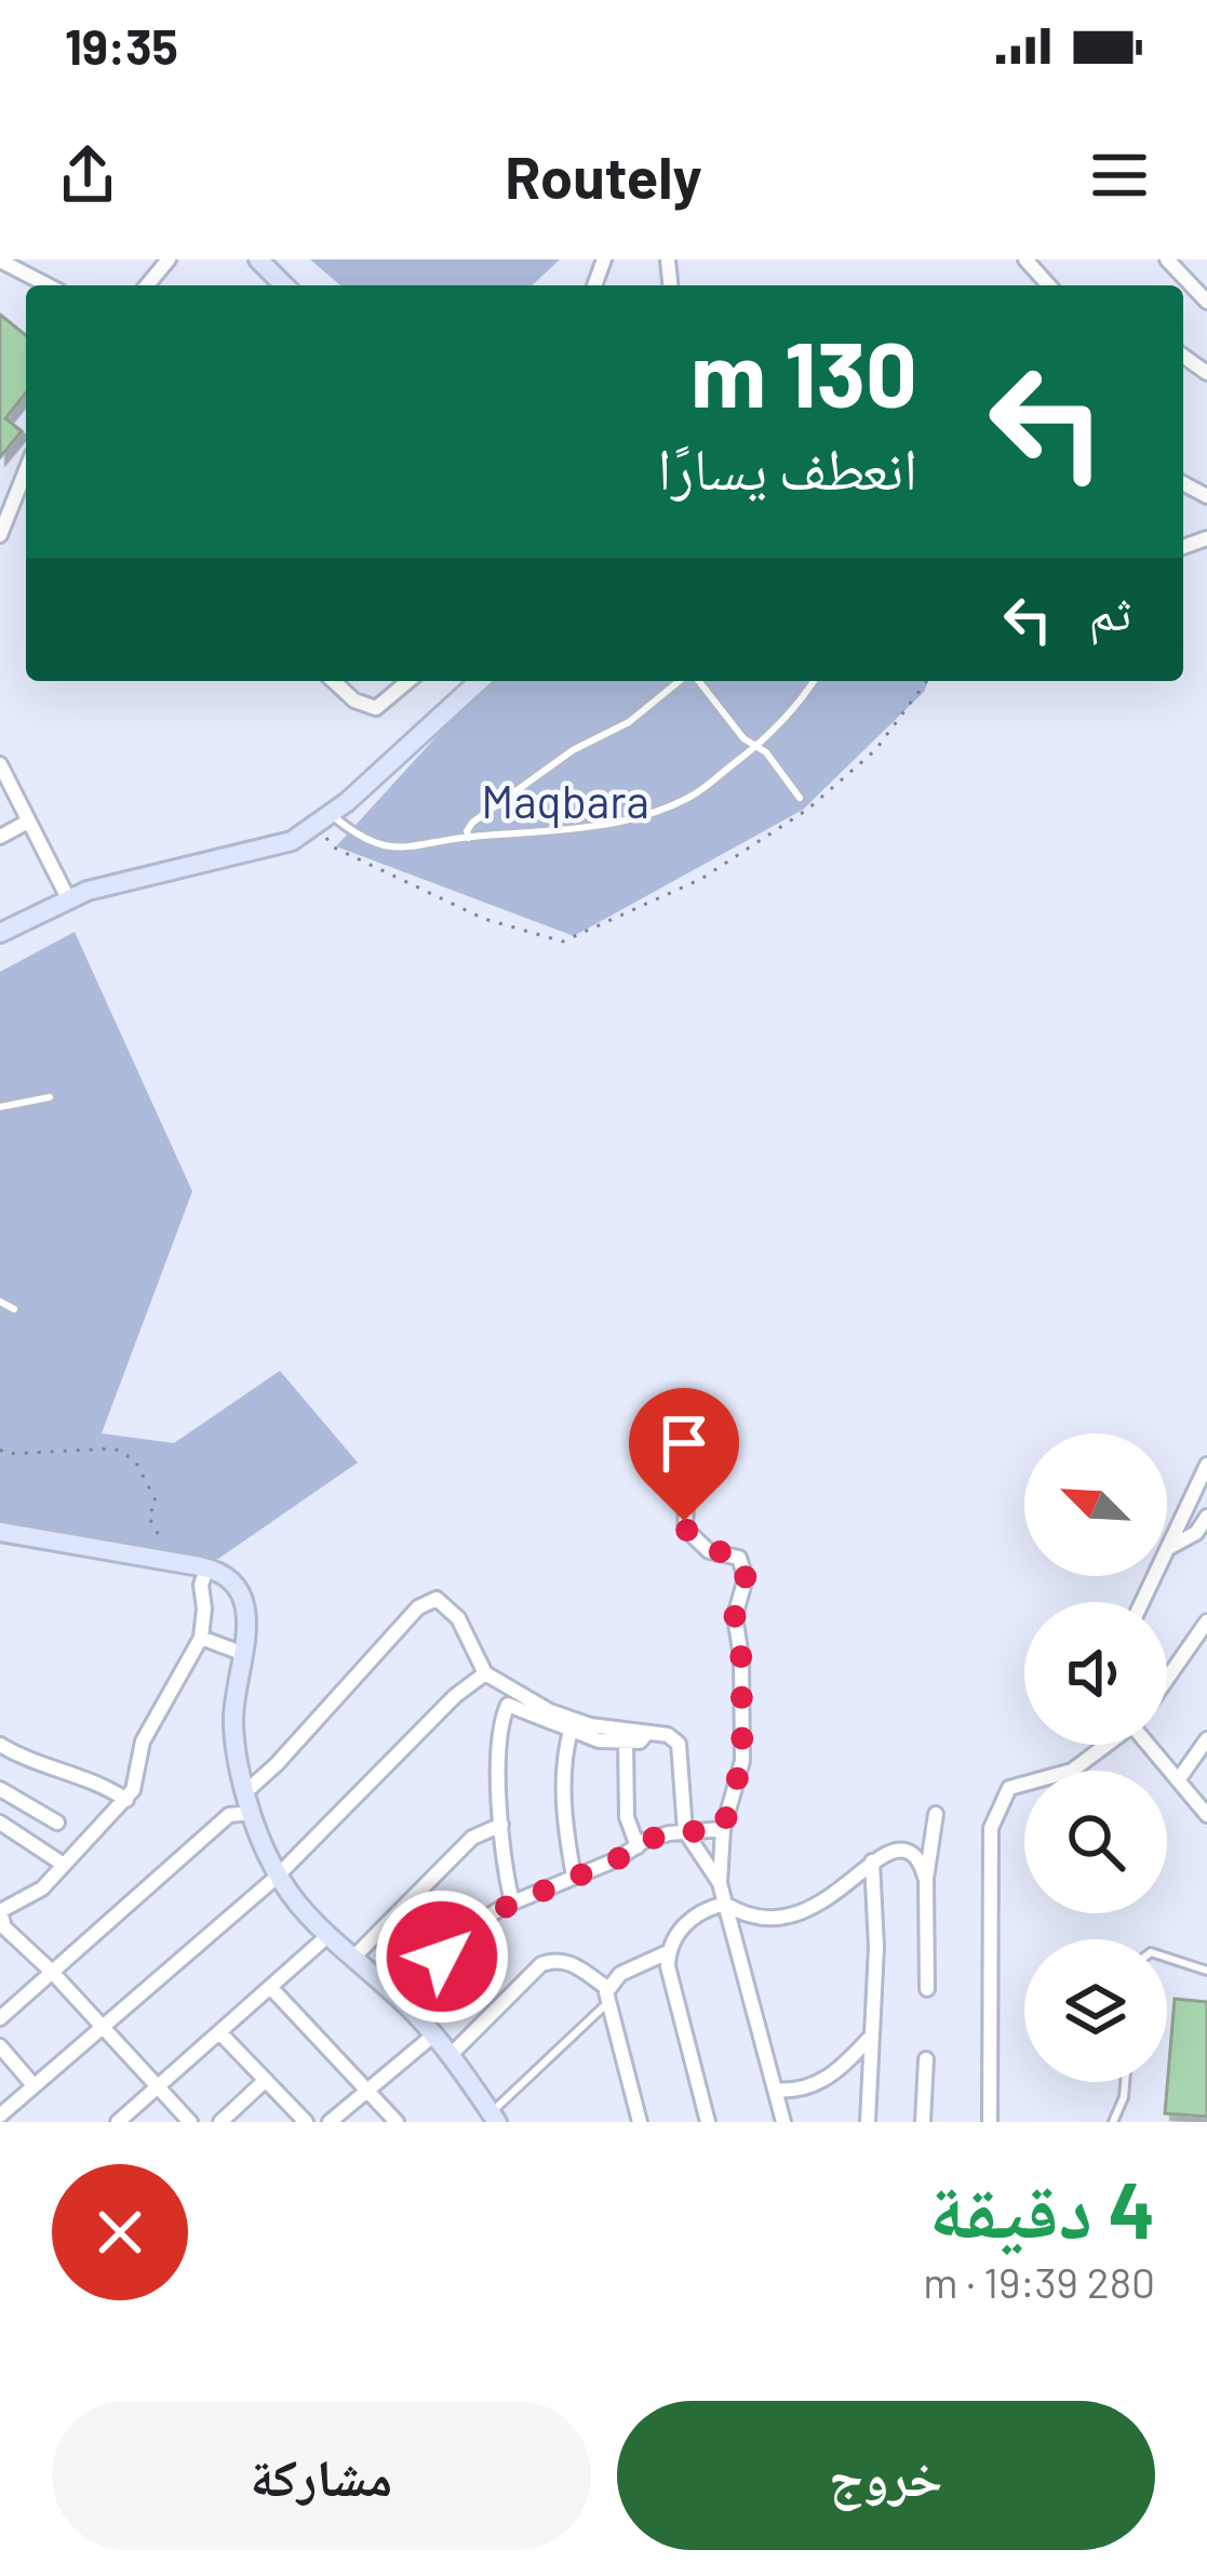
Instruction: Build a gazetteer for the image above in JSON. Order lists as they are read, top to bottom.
{
  "parks": ["Maqbara"],
  "north": "top left",
  "page": {
    "status": "19:35",
    "header": "Routely",
    "turn": ["130 m", "انعطف يسارًا"],
    "then": "ثم",
    "heading": ["4 دقيقة", "280 m · 19:39"],
    "buttons": ["خروج", "مشاركة"]
  }
}
